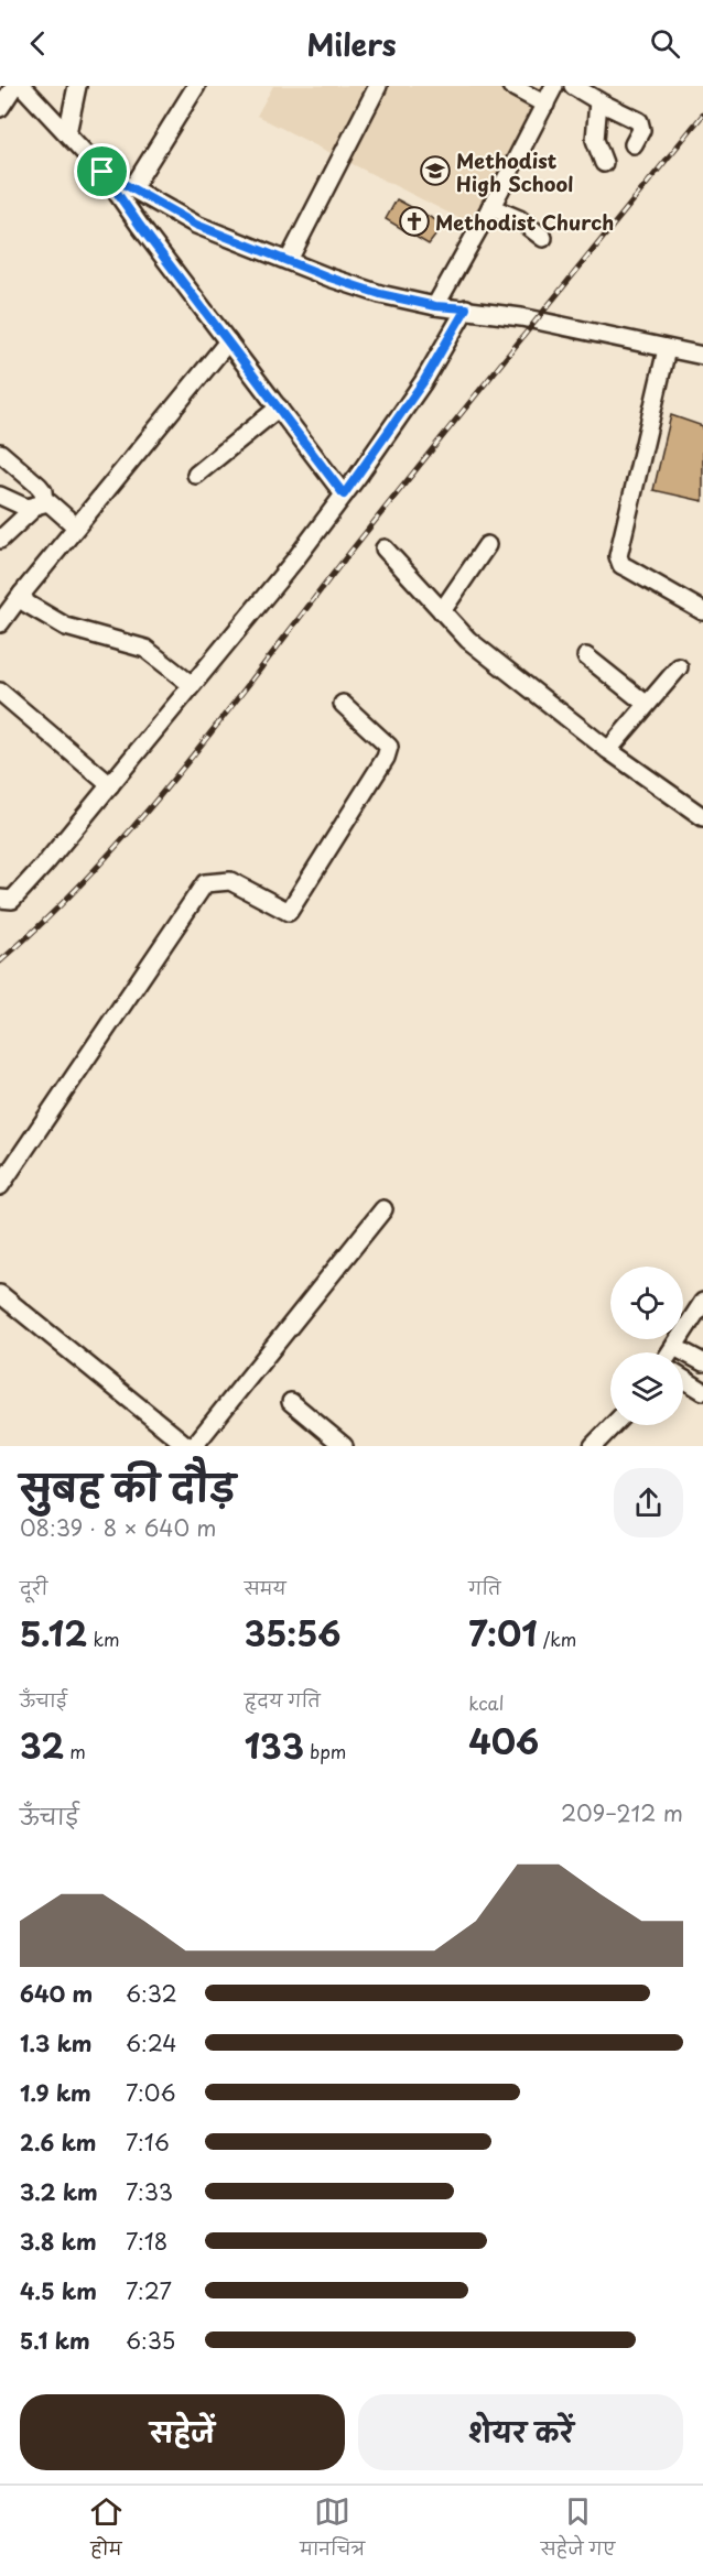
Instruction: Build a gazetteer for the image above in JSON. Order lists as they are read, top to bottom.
{
  "places": {
    "school or university": ["Methodist High School"],
    "church": ["Methodist Church"]
  },
  "page": {
    "header": "Milers",
    "heading": ["सुबह की दौड़", "08:39 · 8 × 640 m"],
    "stats": [
      ["दूरी", "5.12 km"],
      ["समय", "35:56"],
      ["गति", "7:01 /km"],
      ["ऊँचाई", "32 m"],
      ["हृदय गति", "133 bpm"],
      ["kcal", "406"]
    ],
    "chart": ["ऊँचाई", "209–212 m"],
    "list": [
      {
        "name": "640 m",
        "note": "6:32"
      },
      {
        "name": "1.3 km",
        "note": "6:24"
      },
      {
        "name": "1.9 km",
        "note": "7:06"
      },
      {
        "name": "2.6 km",
        "note": "7:16"
      },
      {
        "name": "3.2 km",
        "note": "7:33"
      },
      {
        "name": "3.8 km",
        "note": "7:18"
      },
      {
        "name": "4.5 km",
        "note": "7:27"
      },
      {
        "name": "5.1 km",
        "note": "6:35"
      }
    ],
    "buttons": ["सहेजें", "शेयर करें"],
    "tabs": ["होम", "मानचित्र", "सहेजे गए"]
  }
}
